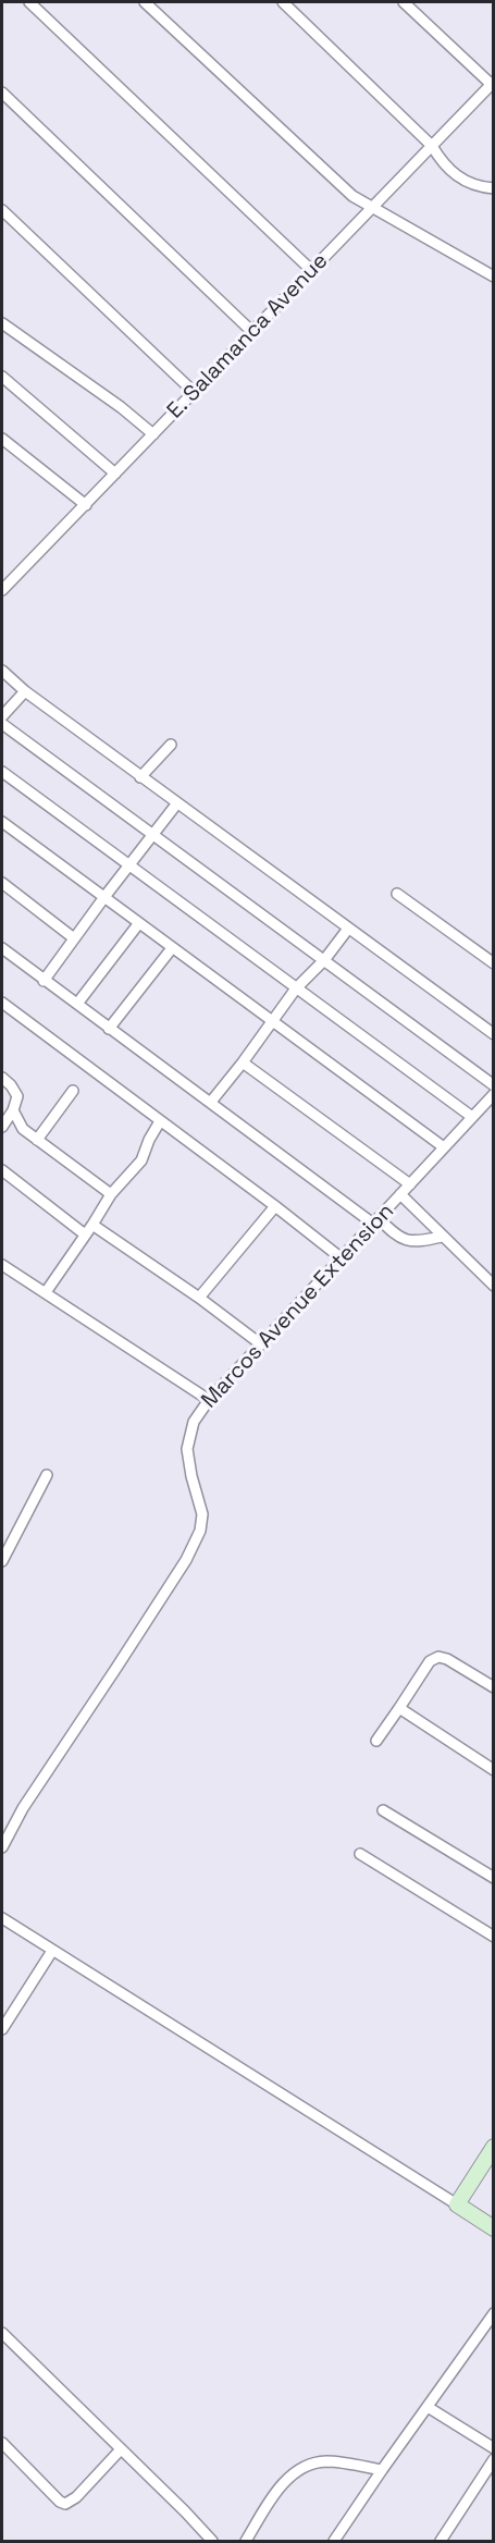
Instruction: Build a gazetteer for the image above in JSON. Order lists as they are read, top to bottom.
{
  "streets": {
    "street": ["E. Salamanca Avenue", "Marcos Avenue Extension"]
  }
}
